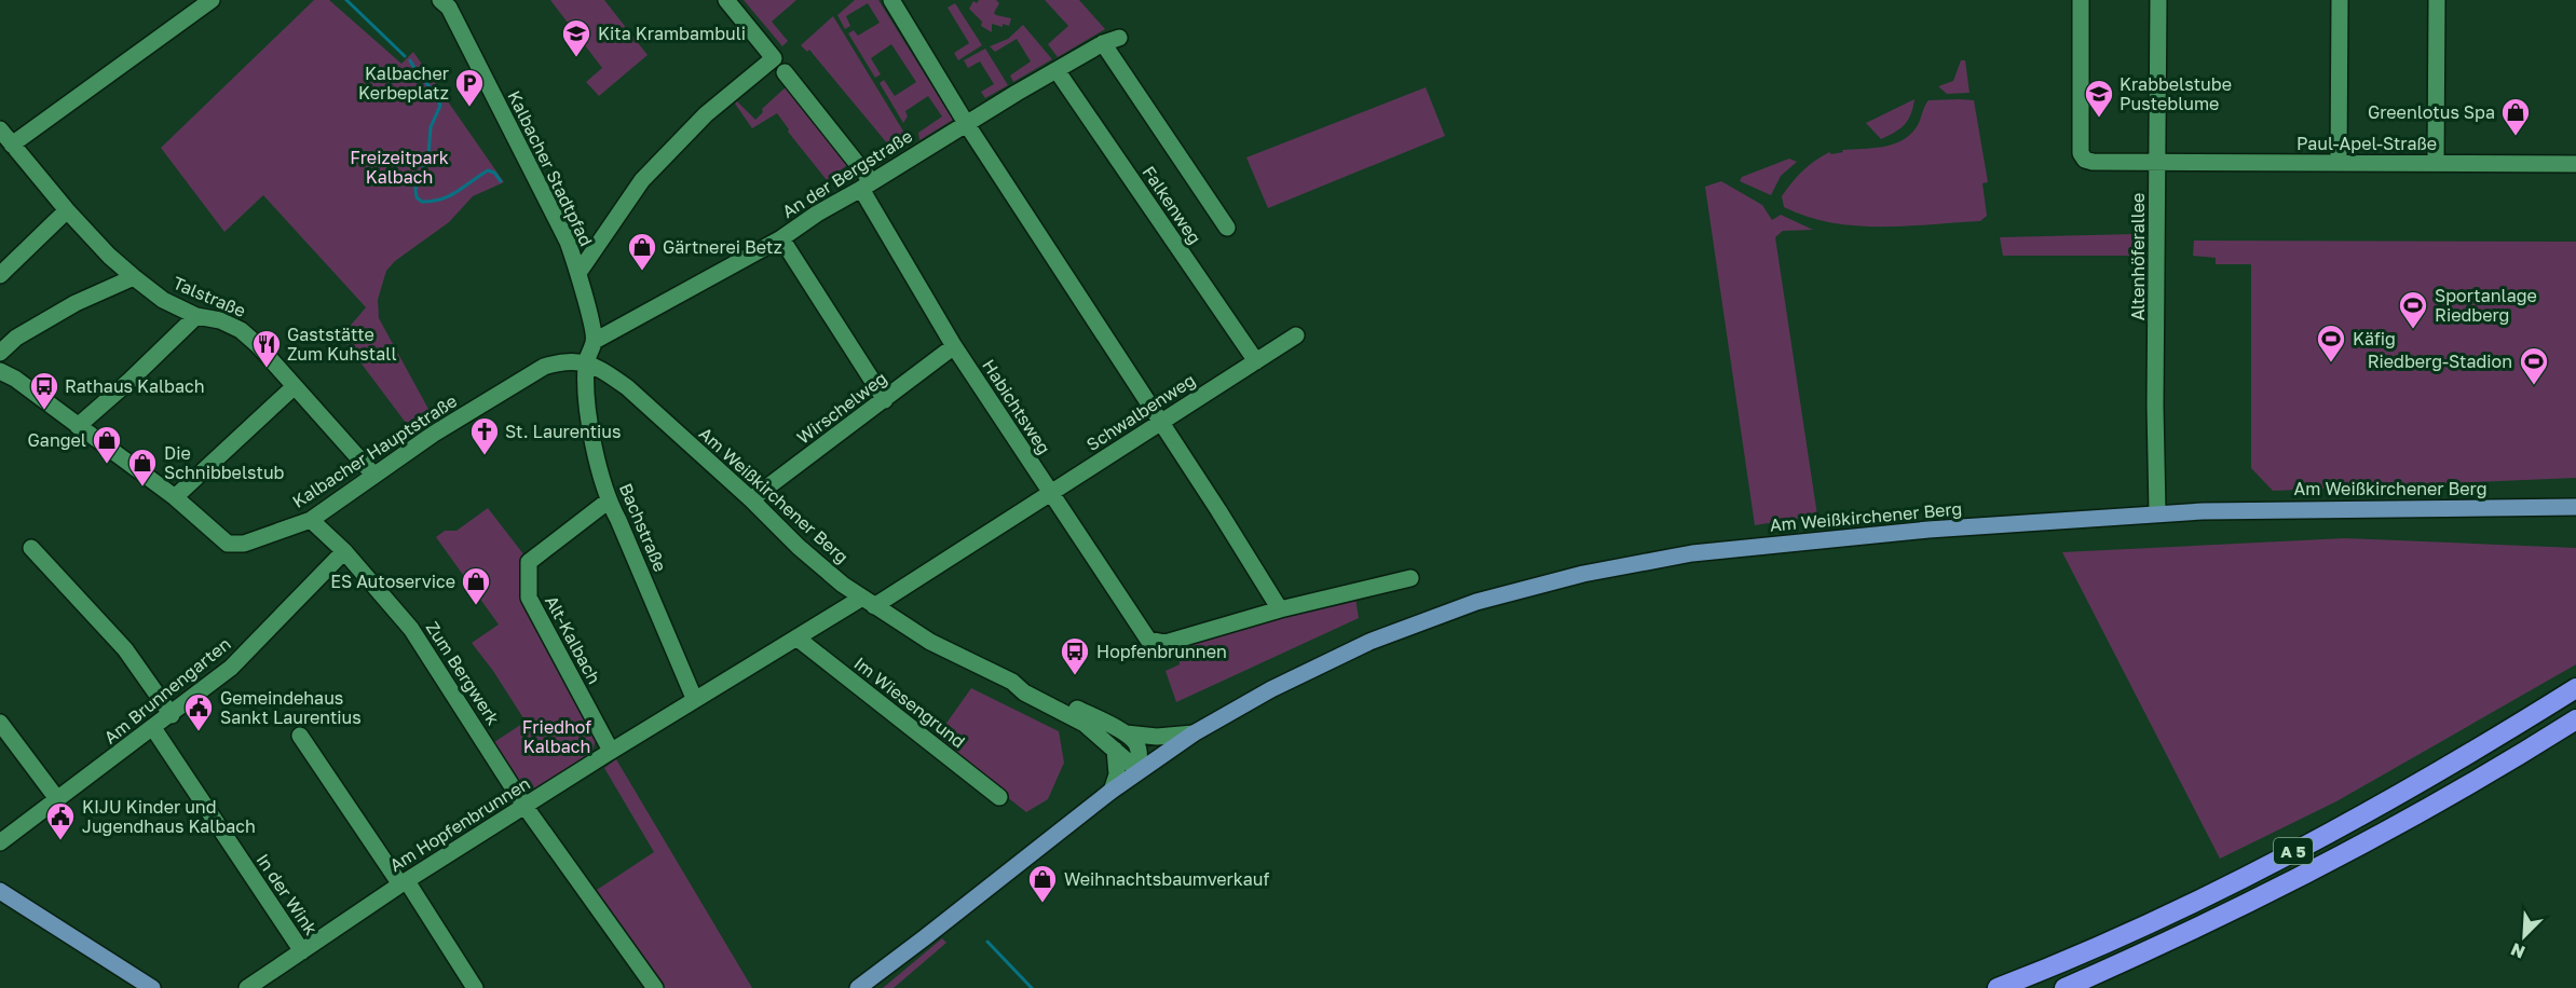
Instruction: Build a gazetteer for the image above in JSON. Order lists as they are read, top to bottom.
{
  "streets": {
    "highway": ["A 5"],
    "main road": ["Am Weißkirchener Berg"],
    "street": [
      "Paul-Apel-Straße",
      "Kalbacher Stadtpfad",
      "An der Bergstraße",
      "Falkenweg",
      "Altenhöferallee",
      "Talstraße",
      "Habichtsweg",
      "Wirschelweg",
      "Schwalbenweg",
      "Kalbacher Hauptstraße",
      "Bachstraße",
      "Alt-Kalbach",
      "Zum Bergwerk",
      "Am Brunnengarten",
      "Im Wiesengrund",
      "Am Hopfenbrunnen",
      "In der Wink"
    ]
  },
  "crossings": [
    ["Paul-Apel-Straße", "Altenhöferallee"],
    ["Kalbacher Stadtpfad", "An der Bergstraße"],
    ["An der Bergstraße", "Falkenweg"],
    ["An der Bergstraße", "Habichtsweg"],
    ["Falkenweg", "Schwalbenweg"],
    ["Altenhöferallee", "Am Weißkirchener Berg"],
    ["Talstraße", "Kalbacher Hauptstraße"],
    ["Habichtsweg", "Wirschelweg"],
    ["Habichtsweg", "Schwalbenweg"],
    ["Wirschelweg", "Am Weißkirchener Berg"],
    ["Schwalbenweg", "Am Weißkirchener Berg"],
    ["Schwalbenweg", "Am Hopfenbrunnen"],
    ["Kalbacher Hauptstraße", "Am Weißkirchener Berg"],
    ["Kalbacher Hauptstraße", "Bachstraße"],
    ["Kalbacher Hauptstraße", "Zum Bergwerk"],
    ["Am Weißkirchener Berg", "Bachstraße"],
    ["Am Weißkirchener Berg", "Am Hopfenbrunnen"],
    ["Bachstraße", "Alt-Kalbach"],
    ["Bachstraße", "Am Hopfenbrunnen"],
    ["Alt-Kalbach", "Am Hopfenbrunnen"],
    ["Zum Bergwerk", "Am Brunnengarten"],
    ["Zum Bergwerk", "Am Hopfenbrunnen"],
    ["Am Brunnengarten", "In der Wink"],
    ["Im Wiesengrund", "Am Hopfenbrunnen"],
    ["Am Hopfenbrunnen", "In der Wink"]
  ],
  "parks": ["Freizeitpark Kalbach", "Friedhof Kalbach"],
  "places": {
    "school or university": ["Kita Krambambuli", "Krabbelstube Pusteblume"],
    "parking": ["Kalbacher Kerbeplatz"],
    "shop": [
      "Greenlotus Spa",
      "Gärtnerei Betz",
      "Gangel",
      "Die Schnibbelstub",
      "ES Autoservice",
      "Weihnachtsbaumverkauf"
    ],
    "sports": ["Sportanlage Riedberg", "Käfig", "Riedberg-Stadion"],
    "restaurant": ["Gaststätte Zum Kuhstall"],
    "bus stop": ["Rathaus Kalbach", "Hopfenbrunnen"],
    "church": ["St. Laurentius"],
    "public building": ["Gemeindehaus Sankt Laurentius", "KIJU Kinder und Jugendhaus Kalbach"]
  },
  "north": "bottom left"
}
